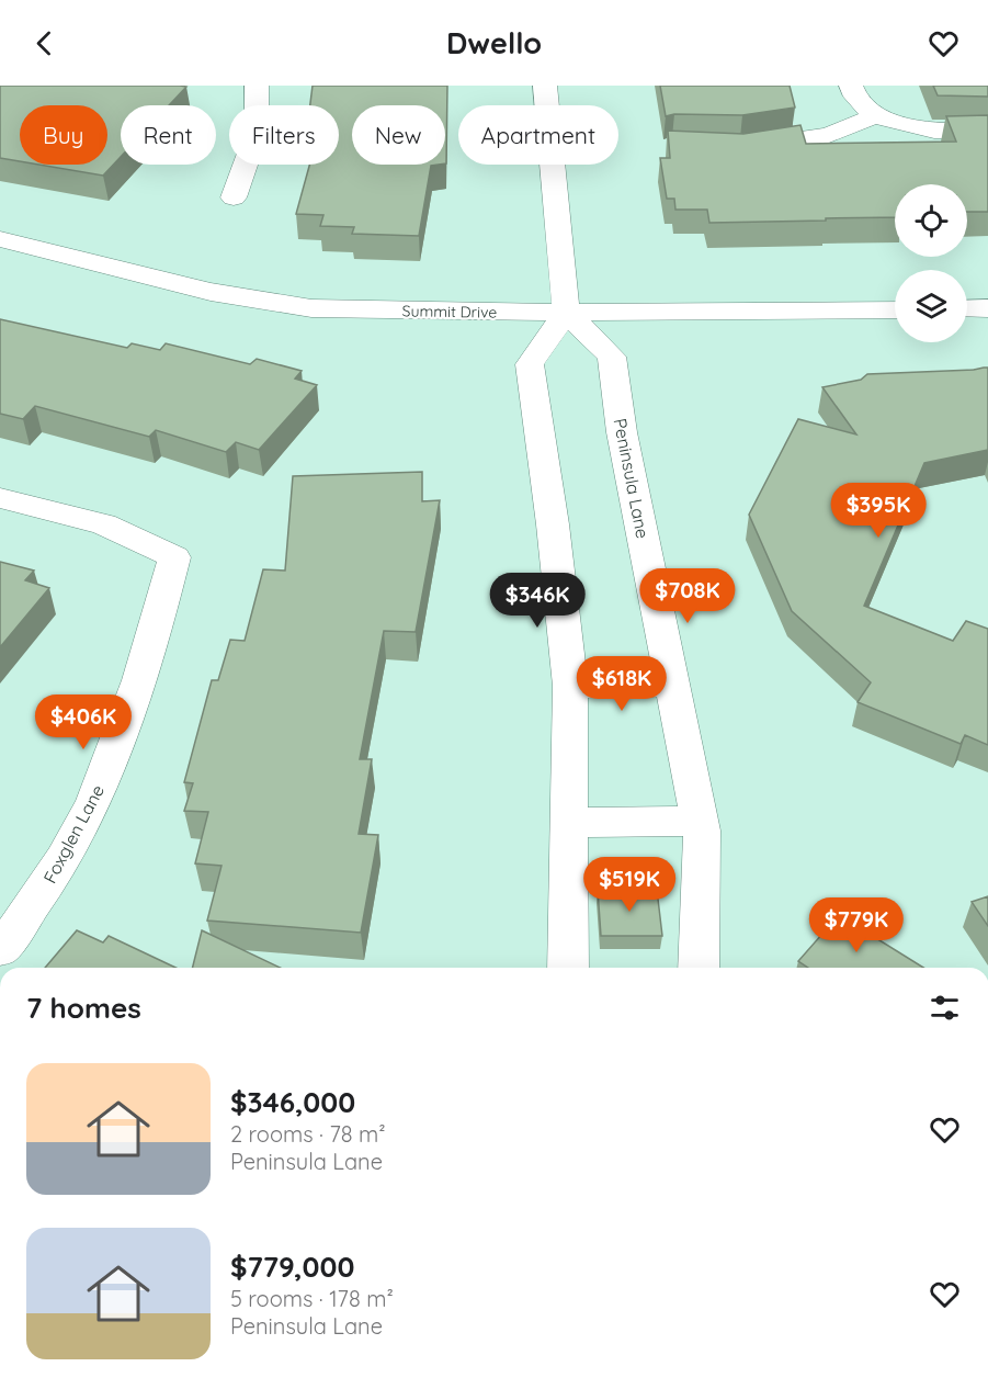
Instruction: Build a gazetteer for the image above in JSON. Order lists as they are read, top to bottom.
{
  "streets": {
    "street": ["Summit Drive", "Peninsula Lane", "Foxglen Lane"]
  },
  "crossings": [
    ["Summit Drive", "Peninsula Lane"]
  ],
  "page": {
    "header": "Dwello",
    "chip": [
      "Buy",
      "Rent",
      "Filters",
      "New",
      "Apartment"
    ],
    "price": [
      "$395K",
      "$708K",
      "$346K",
      "$618K",
      "$406K",
      "$519K",
      "$779K"
    ],
    "heading": "7 homes",
    "list": [
      {
        "name": "$346,000",
        "note": "2 rooms · 78 m² · Peninsula Lane"
      },
      {
        "name": "$779,000",
        "note": "5 rooms · 178 m² · Peninsula Lane"
      }
    ]
  }
}
